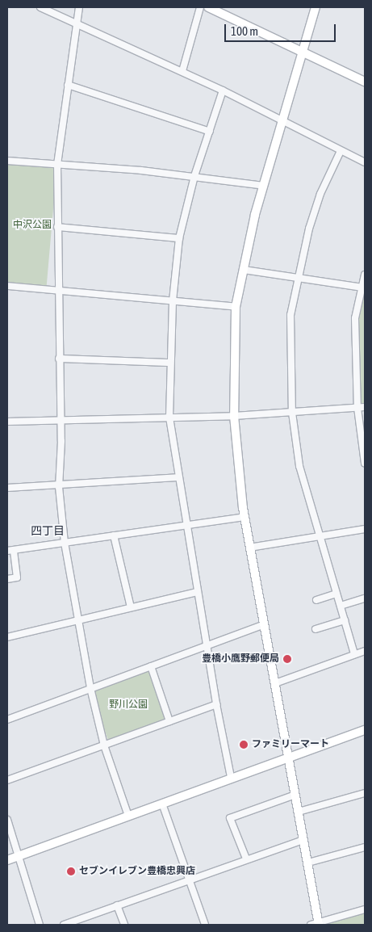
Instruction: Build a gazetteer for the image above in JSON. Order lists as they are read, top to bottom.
{
  "districts": ["四丁目"],
  "parks": ["中沢公園", "野川公園"],
  "places": ["豊橋小鷹野郵便局", "ファミリーマート", "セブンイレブン豊橋忠興店"],
  "scale_bar": "100 m"
}
